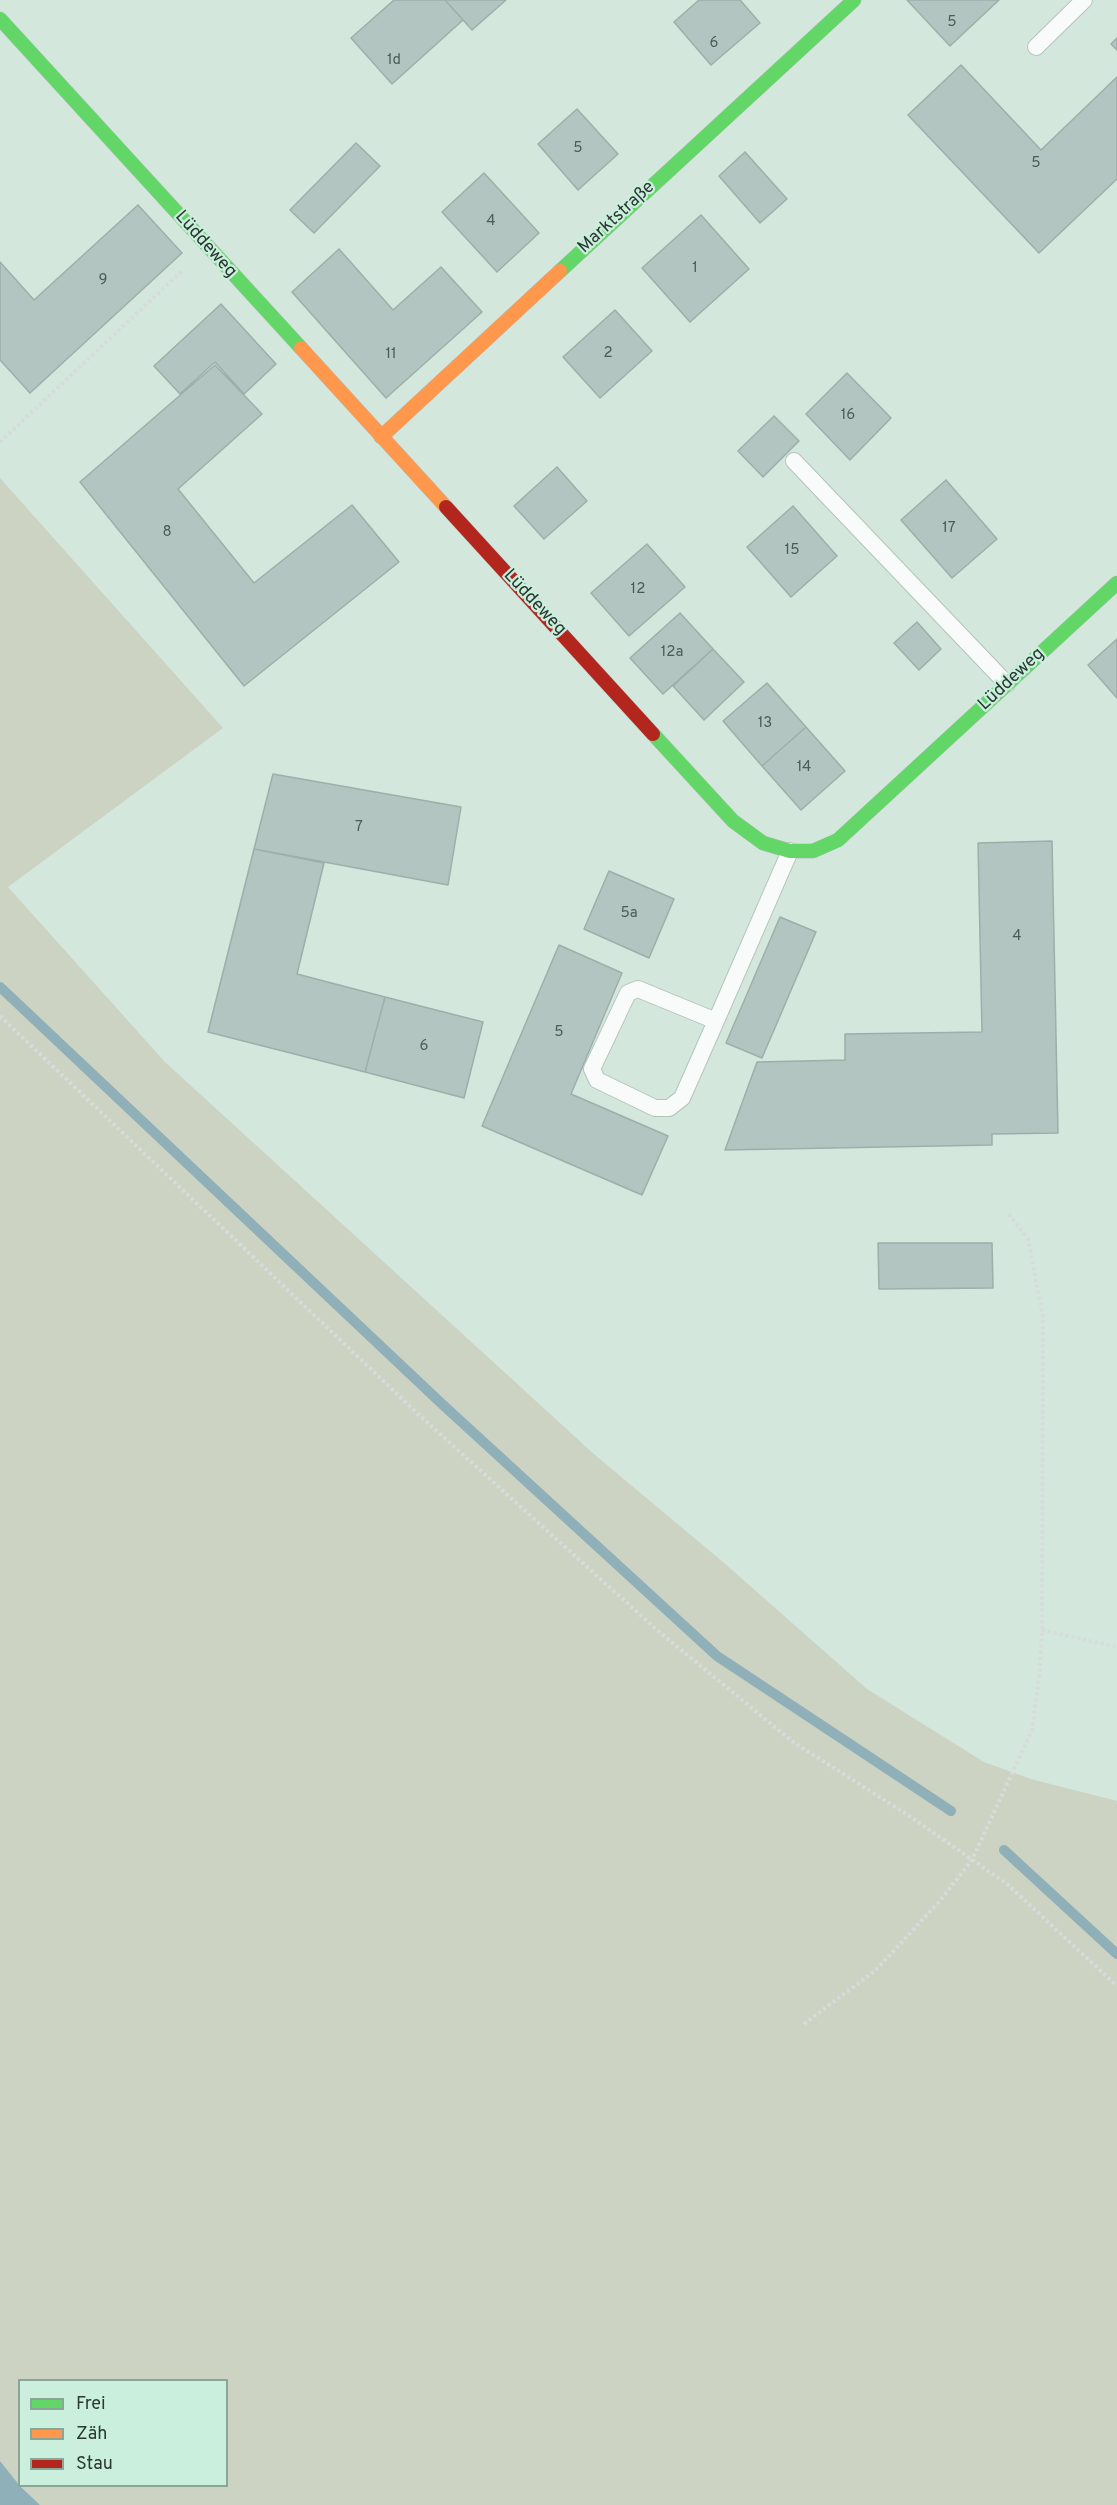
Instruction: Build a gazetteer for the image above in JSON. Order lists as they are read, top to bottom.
{
  "streets": {
    "street": ["Marktstraße", "Lüddeweg"]
  },
  "crossings": [
    ["Marktstraße", "Lüddeweg"]
  ],
  "house_numbers": [
    "5",
    "6",
    "1d",
    "5",
    "5",
    "4",
    "1",
    "9",
    "2",
    "11",
    "16",
    "17",
    "8",
    "15",
    "12",
    "12a",
    "13",
    "14",
    "7",
    "5a",
    "4",
    "5",
    "6"
  ],
  "legend": ["Frei", "Zäh", "Stau"]
}
